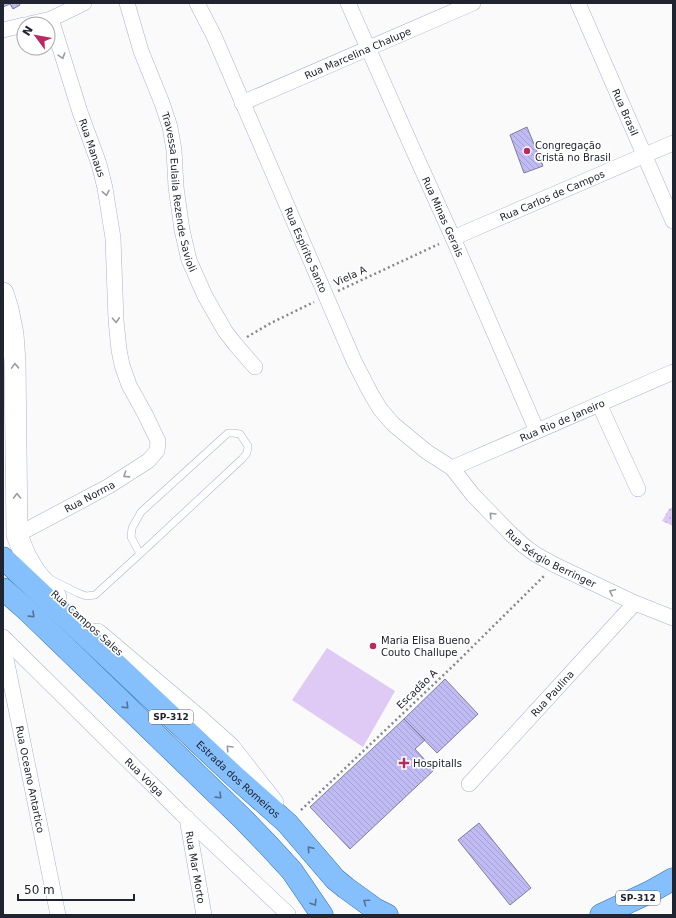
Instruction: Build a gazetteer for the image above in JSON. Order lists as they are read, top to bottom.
{
  "streets": {
    "main road": ["SP-312", "Estrada dos Romeiros"],
    "street": [
      "Rua Marcelina Chalupe",
      "Rua Brasil",
      "Rua Manaus",
      "Travessa Eulaila Rezende Savioli",
      "Rua Carlos de Campos",
      "Rua Minas Gerais",
      "Rua Espírito Santo",
      "Rua Rio de Janeiro",
      "Rua Norma",
      "Rua Sérgio Berringer",
      "Rua Campos Sales",
      "Rua Paulina",
      "Rua Volga",
      "Rua Oceano Antartico",
      "Rua Mar Morto"
    ],
    "path": ["Viela A", "Escadão A"]
  },
  "crossings": [
    ["Rua Marcelina Chalupe", "Rua Minas Gerais"],
    ["Rua Marcelina Chalupe", "Rua Espírito Santo"],
    ["Rua Brasil", "Rua Carlos de Campos"],
    ["Rua Manaus", "Rua Norma"],
    ["Travessa Eulaila Rezende Savioli", "Viela A"],
    ["Rua Carlos de Campos", "Rua Minas Gerais"],
    ["Rua Carlos de Campos", "Viela A"],
    ["Rua Minas Gerais", "Viela A"],
    ["Rua Minas Gerais", "Rua Rio de Janeiro"],
    ["Rua Espírito Santo", "Viela A"],
    ["Rua Espírito Santo", "Rua Rio de Janeiro"],
    ["Rua Espírito Santo", "Rua Sérgio Berringer"],
    ["Rua Rio de Janeiro", "Rua Sérgio Berringer"],
    ["Rua Norma", "Rua Campos Sales"],
    ["Rua Sérgio Berringer", "Escadão A"],
    ["Rua Sérgio Berringer", "Rua Paulina"],
    ["Rua Campos Sales", "Escadão A"],
    ["Rua Campos Sales", "Estrada dos Romeiros"],
    ["Escadão A", "Estrada dos Romeiros"],
    ["Rua Volga", "Rua Mar Morto"]
  ],
  "one_way": [
    "Rua Manaus",
    "Rua Norma",
    "Rua Sérgio Berringer",
    "Rua Campos Sales"
  ],
  "places": {
    "other": ["Congregação Cristã no Brasil", "Maria Elisa Bueno Couto Challupe"],
    "health": ["HospitalIs"]
  },
  "scale_bar": "50 m",
  "north": "top left"
}
